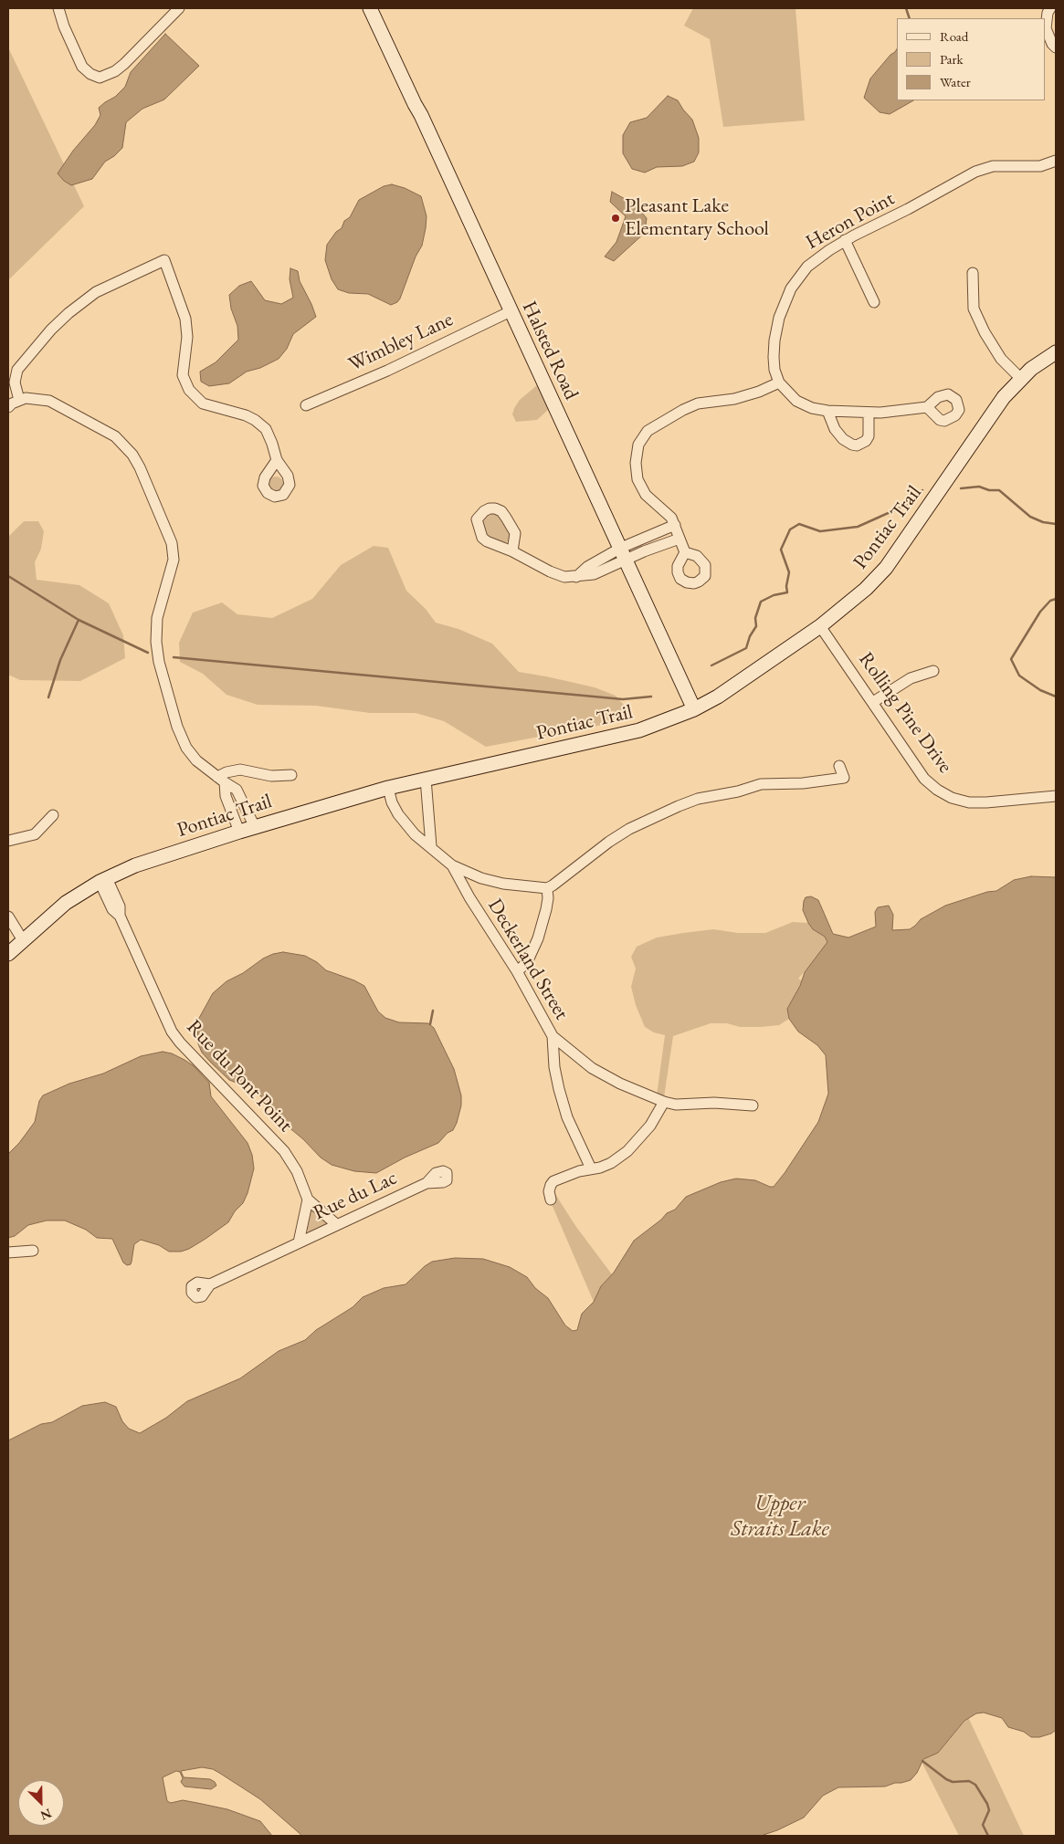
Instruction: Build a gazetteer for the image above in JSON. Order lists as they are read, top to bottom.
{
  "streets": {
    "main road": ["Halsted Road", "Pontiac Trail"],
    "street": [
      "Heron Point",
      "Wimbley Lane",
      "Rolling Pine Drive",
      "Deckerland Street",
      "Rue du Pont Point",
      "Rue du Lac"
    ]
  },
  "crossings": [
    ["Wimbley Lane", "Halsted Road"],
    ["Halsted Road", "Pontiac Trail"],
    ["Pontiac Trail", "Rolling Pine Drive"],
    ["Pontiac Trail", "Deckerland Street"],
    ["Pontiac Trail", "Rue du Pont Point"],
    ["Rue du Pont Point", "Rue du Lac"]
  ],
  "water": ["Upper Straits Lake"],
  "places": ["Pleasant Lake Elementary School"],
  "legend": ["Road", "Park", "Water"],
  "north": "bottom right"
}
